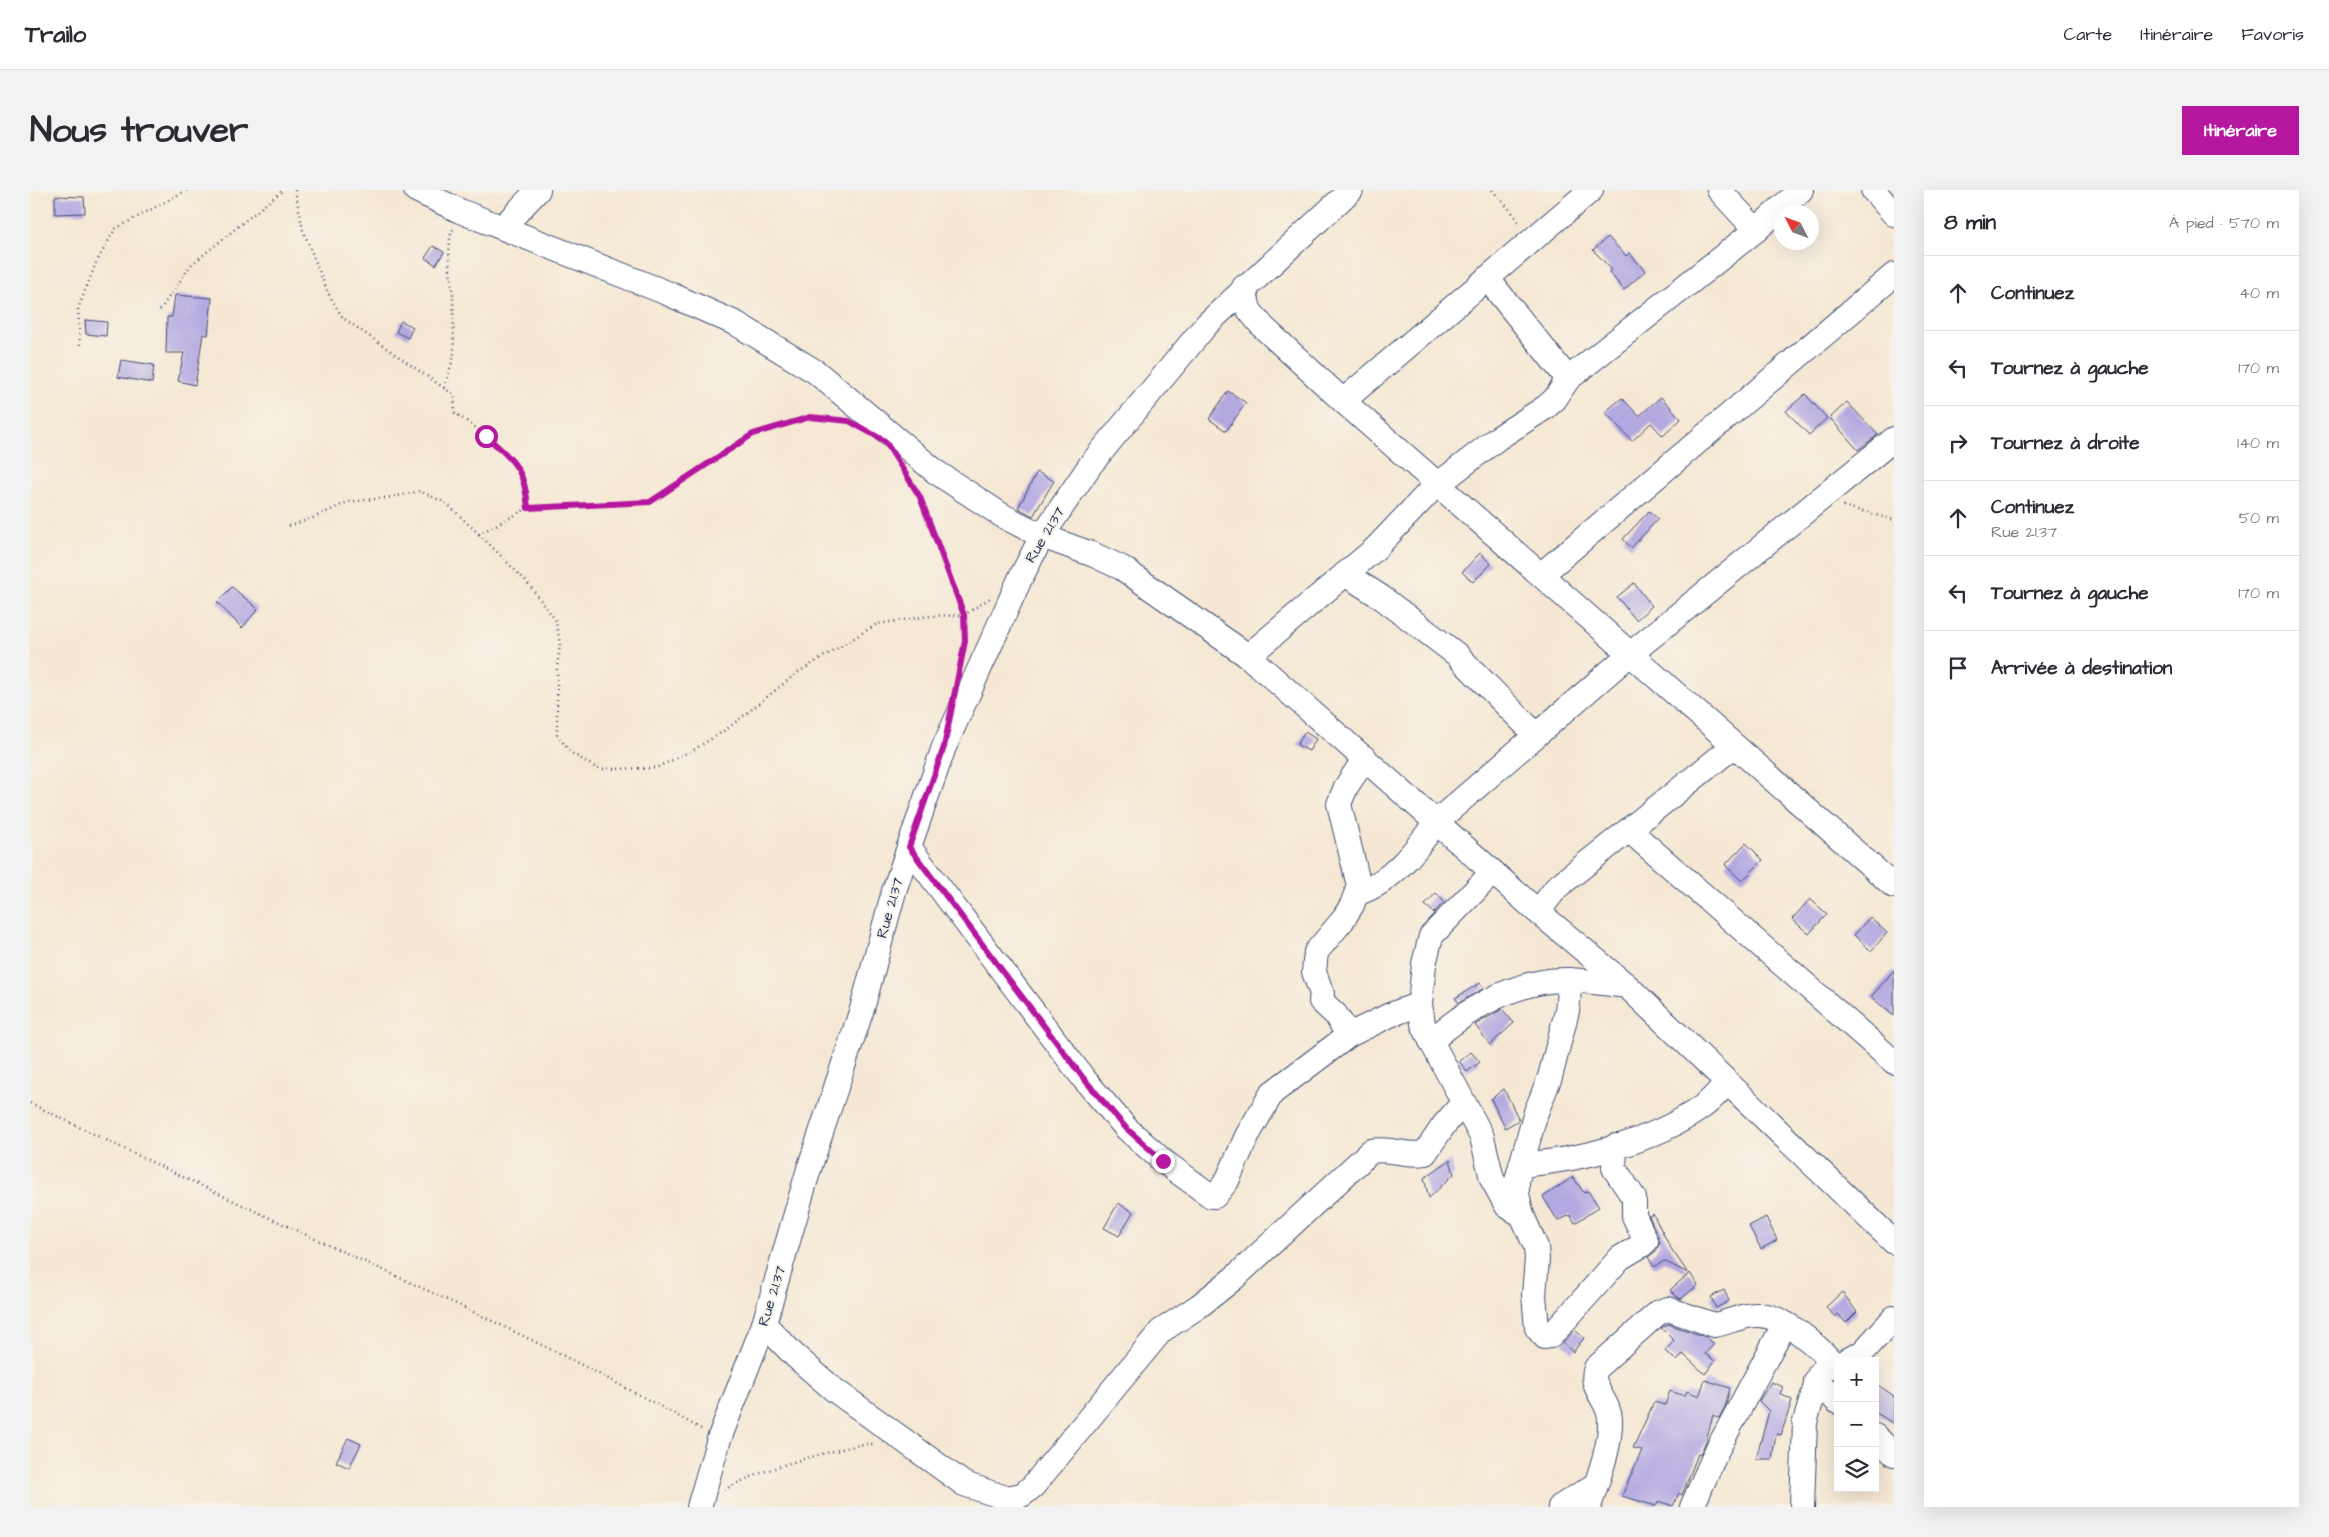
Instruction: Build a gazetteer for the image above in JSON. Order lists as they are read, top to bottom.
{
  "streets": {
    "street": ["Rue 21.37"]
  },
  "north": "top left",
  "page": {
    "header": "Trailo",
    "nav": ["Carte", "Itinéraire", "Favoris"],
    "title": "Nous trouver",
    "buttons": "Itinéraire",
    "heading": ["8 min", "À pied · 570 m"],
    "list": [
      ["Continuez", "40 m"],
      ["Tournez à gauche", "170 m"],
      ["Tournez à droite", "140 m"],
      ["Continuez", "Rue 21.37", "50 m"],
      ["Tournez à gauche", "170 m"],
      "Arrivée à destination"
    ],
    "map_buttons": ["+", "−"]
  }
}
